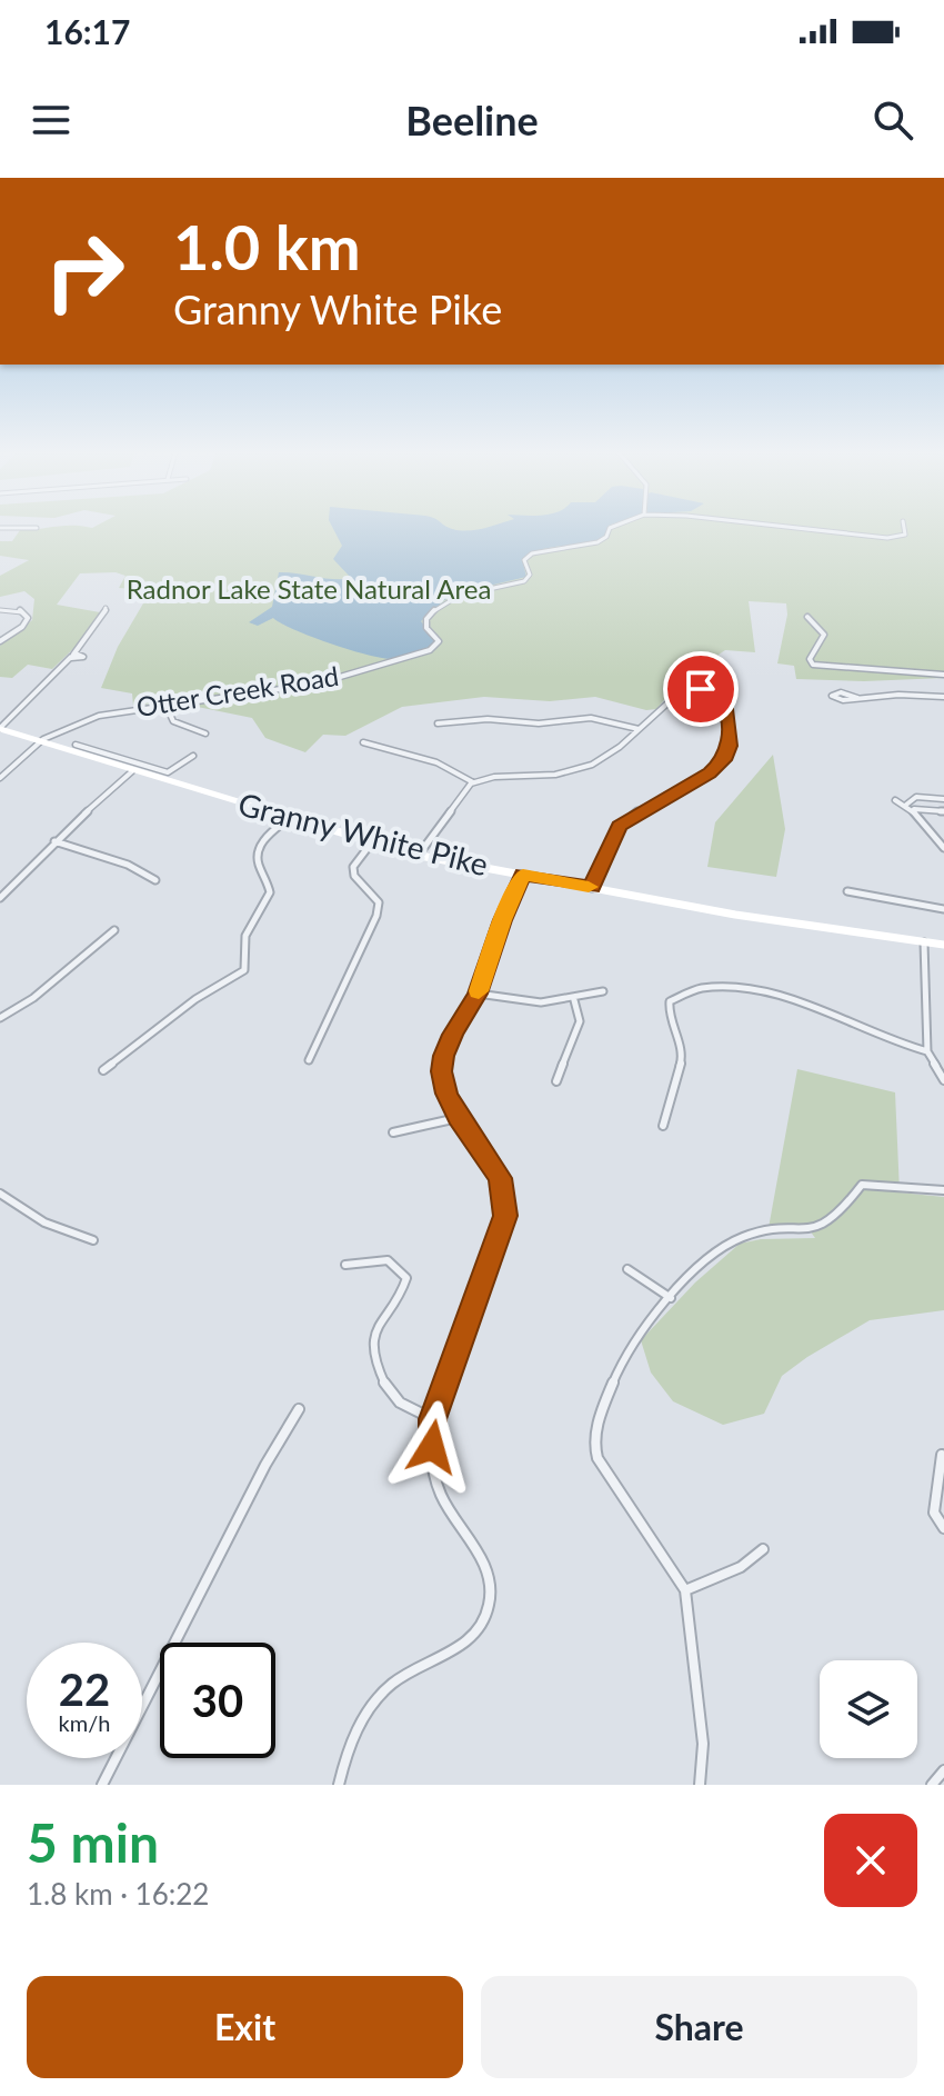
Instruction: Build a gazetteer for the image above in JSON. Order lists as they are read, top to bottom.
{
  "streets": {
    "main road": ["Granny White Pike"],
    "street": ["Otter Creek Road"]
  },
  "crossings": [
    ["Otter Creek Road", "Granny White Pike"]
  ],
  "parks": ["Radnor Lake State Natural Area"],
  "page": {
    "status": "16:17",
    "header": "Beeline",
    "turn": ["1.0 km", "Granny White Pike"],
    "speed": "22 km/h",
    "limit": "30",
    "heading": ["5 min", "1.8 km · 16:22"],
    "buttons": ["Exit", "Share"]
  }
}
